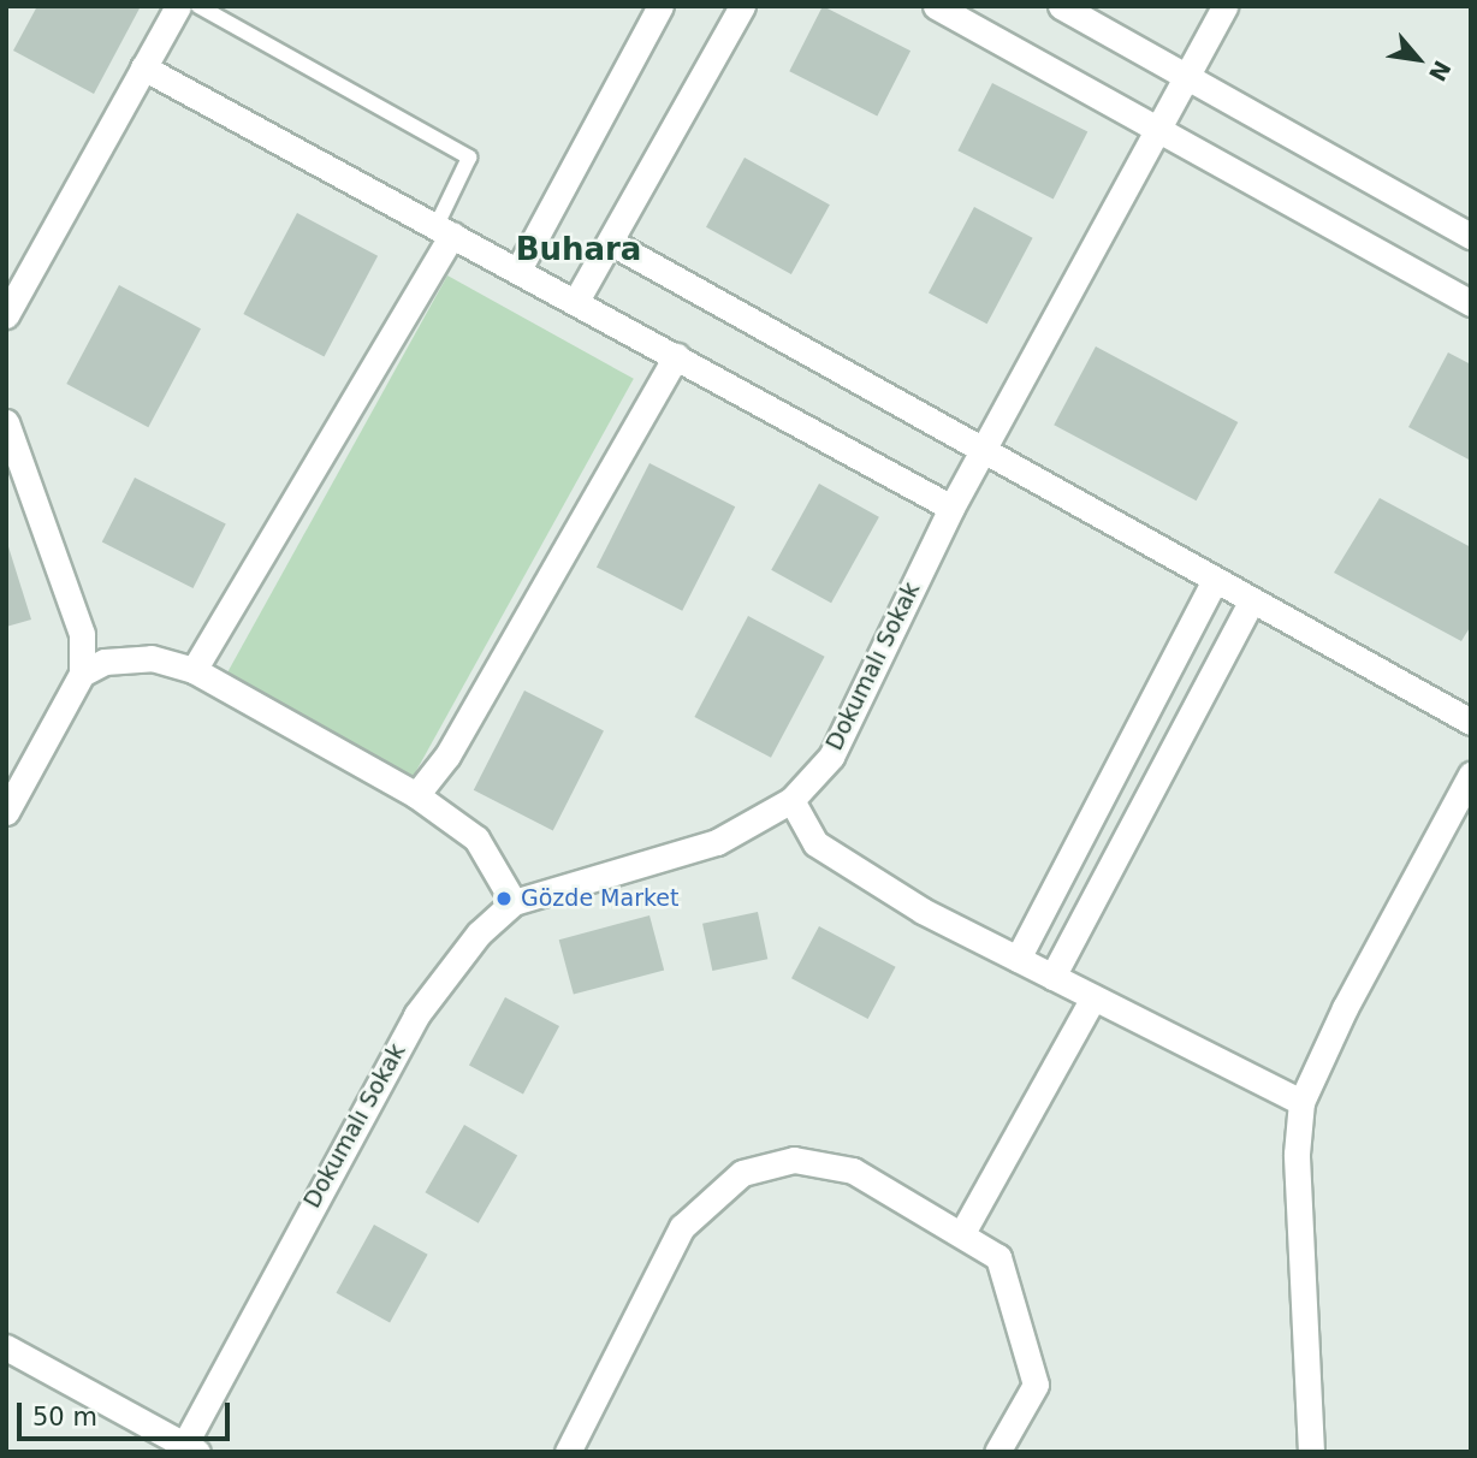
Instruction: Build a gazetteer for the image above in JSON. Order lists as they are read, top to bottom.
{
  "streets": {
    "street": ["Dokumalı Sokak"]
  },
  "districts": ["Buhara"],
  "places": ["Gözde Market"],
  "scale_bar": "50 m",
  "north": "bottom right"
}
